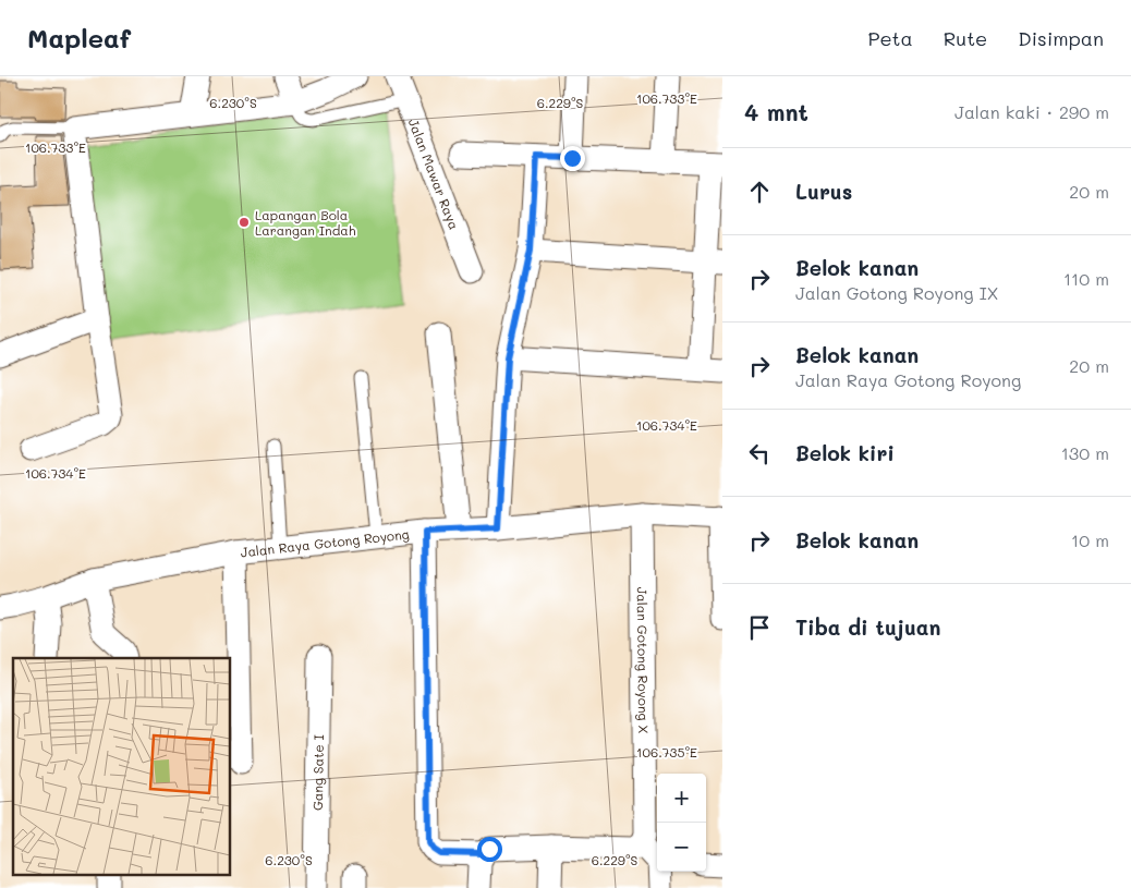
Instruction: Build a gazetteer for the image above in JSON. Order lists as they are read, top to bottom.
{
  "streets": {
    "street": [
      "Jalan Mawar Raya",
      "Jalan Raya Gotong Royong",
      "Jalan Gotong Royong X",
      "Gang Sate I"
    ]
  },
  "crossings": [
    ["Jalan Raya Gotong Royong", "Jalan Gotong Royong X"]
  ],
  "places": ["Lapangan Bola Larangan Indah"],
  "page": {
    "header": "Mapleaf",
    "nav": ["Peta", "Rute", "Disimpan"],
    "heading": ["4 mnt", "Jalan kaki · 290 m"],
    "list": [
      ["Lurus", "20 m"],
      ["Belok kanan", "Jalan Gotong Royong IX", "110 m"],
      ["Belok kanan", "Jalan Raya Gotong Royong", "20 m"],
      ["Belok kiri", "130 m"],
      ["Belok kanan", "10 m"],
      "Tiba di tujuan"
    ],
    "map_buttons": ["+", "−"]
  },
  "coordinates": [
    "106.733°E",
    "6.230°S",
    "6.229°S",
    "106.734°E",
    "106.735°E"
  ]
}
